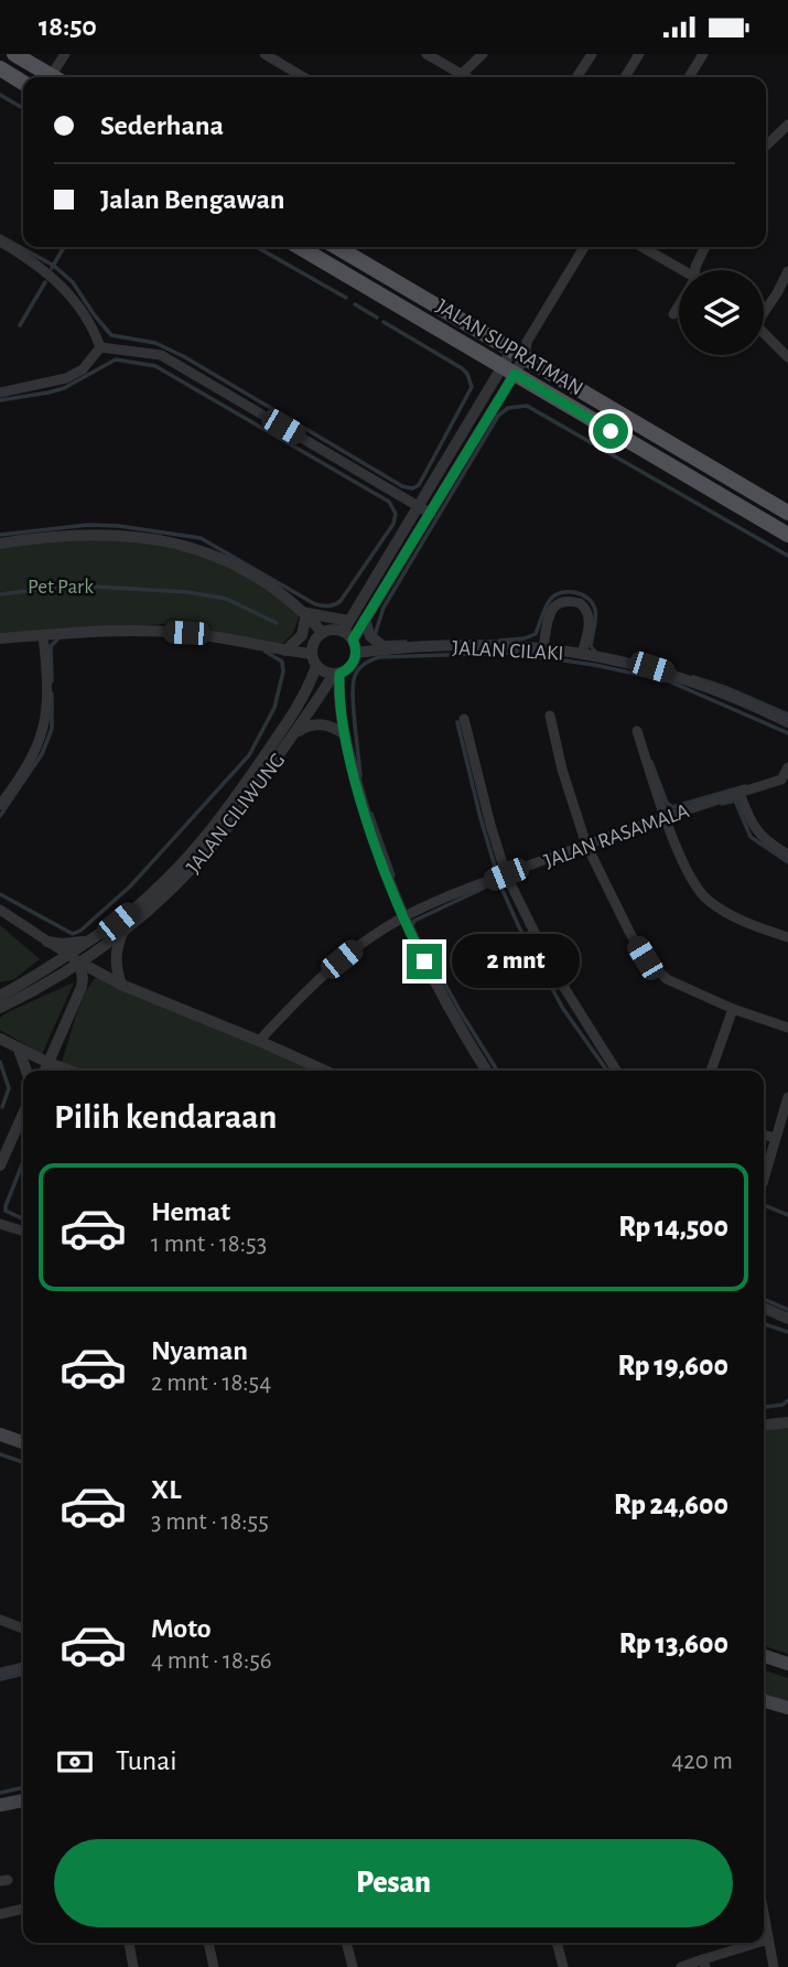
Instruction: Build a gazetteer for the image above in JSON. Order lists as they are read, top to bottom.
{
  "streets": {
    "main road": ["JALAN SUPRATMAN"],
    "street": ["JALAN CILAKI", "JALAN CILIWUNG", "JALAN RASAMALA"]
  },
  "crossings": [
    ["JALAN CILAKI", "JALAN CILIWUNG"]
  ],
  "parks": ["Pet Park"],
  "page": {
    "status": "18:50",
    "banner": ["Sederhana", "Jalan Bengawan"],
    "bubble": "2 mnt",
    "heading": "Pilih kendaraan",
    "list": [
      {
        "name": "Hemat",
        "note": "1 mnt · 18:53",
        "value": "Rp 14,500"
      },
      {
        "name": "Nyaman",
        "note": "2 mnt · 18:54",
        "value": "Rp 19,600"
      },
      {
        "name": "XL",
        "note": "3 mnt · 18:55",
        "value": "Rp 24,600"
      },
      {
        "name": "Moto",
        "note": "4 mnt · 18:56",
        "value": "Rp 13,600"
      }
    ],
    "pay": ["Tunai", "420 m"],
    "buttons": "Pesan"
  }
}
